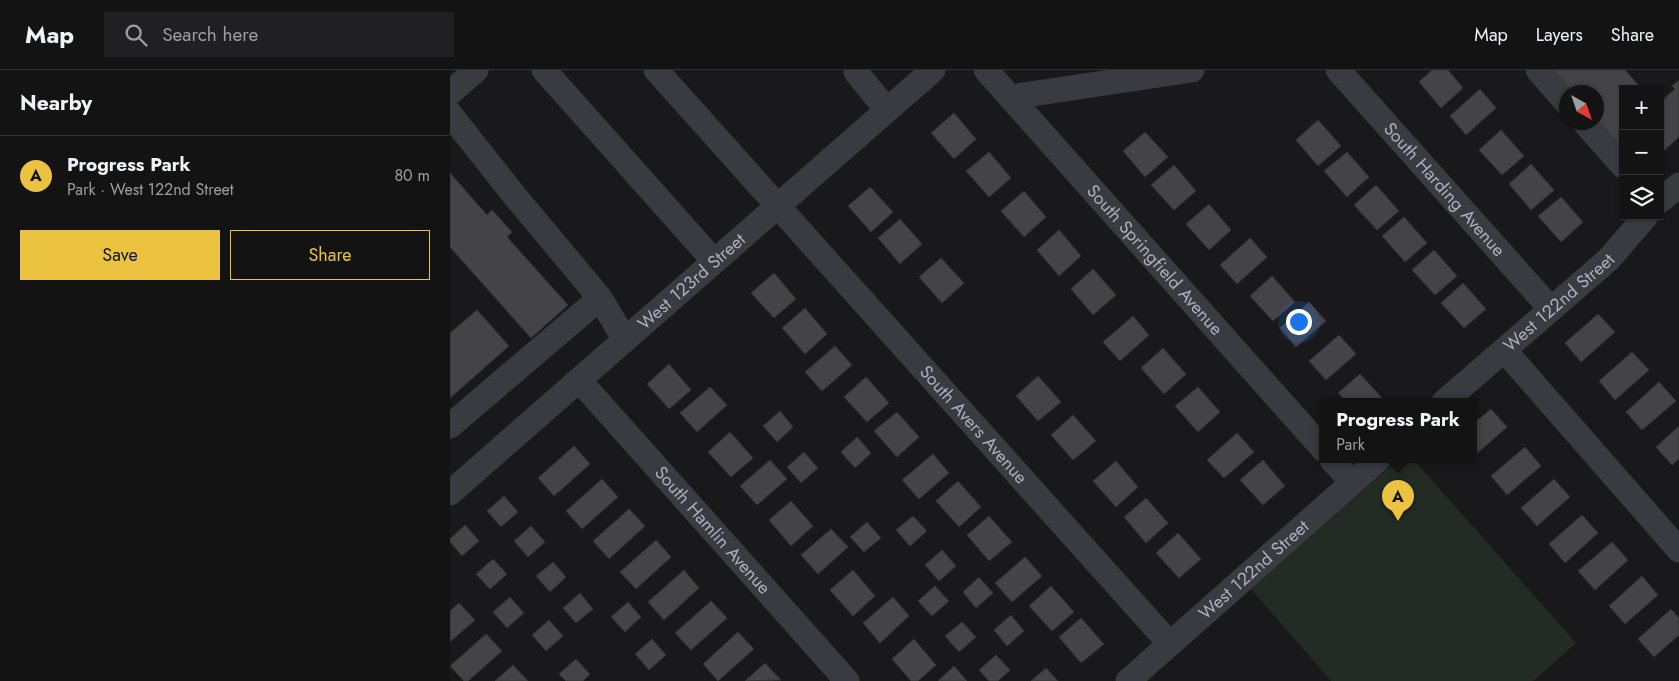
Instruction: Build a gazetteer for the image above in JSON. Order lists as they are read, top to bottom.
{
  "streets": {
    "street": [
      "South Harding Avenue",
      "South Springfield Avenue",
      "West 123rd Street",
      "West 122nd Street",
      "South Avers Avenue",
      "South Hamlin Avenue"
    ]
  },
  "crossings": [
    ["South Harding Avenue", "West 122nd Street"],
    ["West 123rd Street", "South Avers Avenue"],
    ["West 123rd Street", "South Hamlin Avenue"],
    ["West 122nd Street", "South Avers Avenue"]
  ],
  "north": "bottom right",
  "page": {
    "header": "Map",
    "search": "Search here",
    "nav": ["Map", "Layers", "Share"],
    "heading": "Nearby",
    "map_buttons": ["+", "−"],
    "list": [
      {
        "mark": "A",
        "name": "Progress Park",
        "note": "Park · West 122nd Street",
        "value": "80 m"
      }
    ],
    "buttons": ["Save", "Share"],
    "popup": ["Progress Park", "Park"],
    "pins": "A"
  }
}
